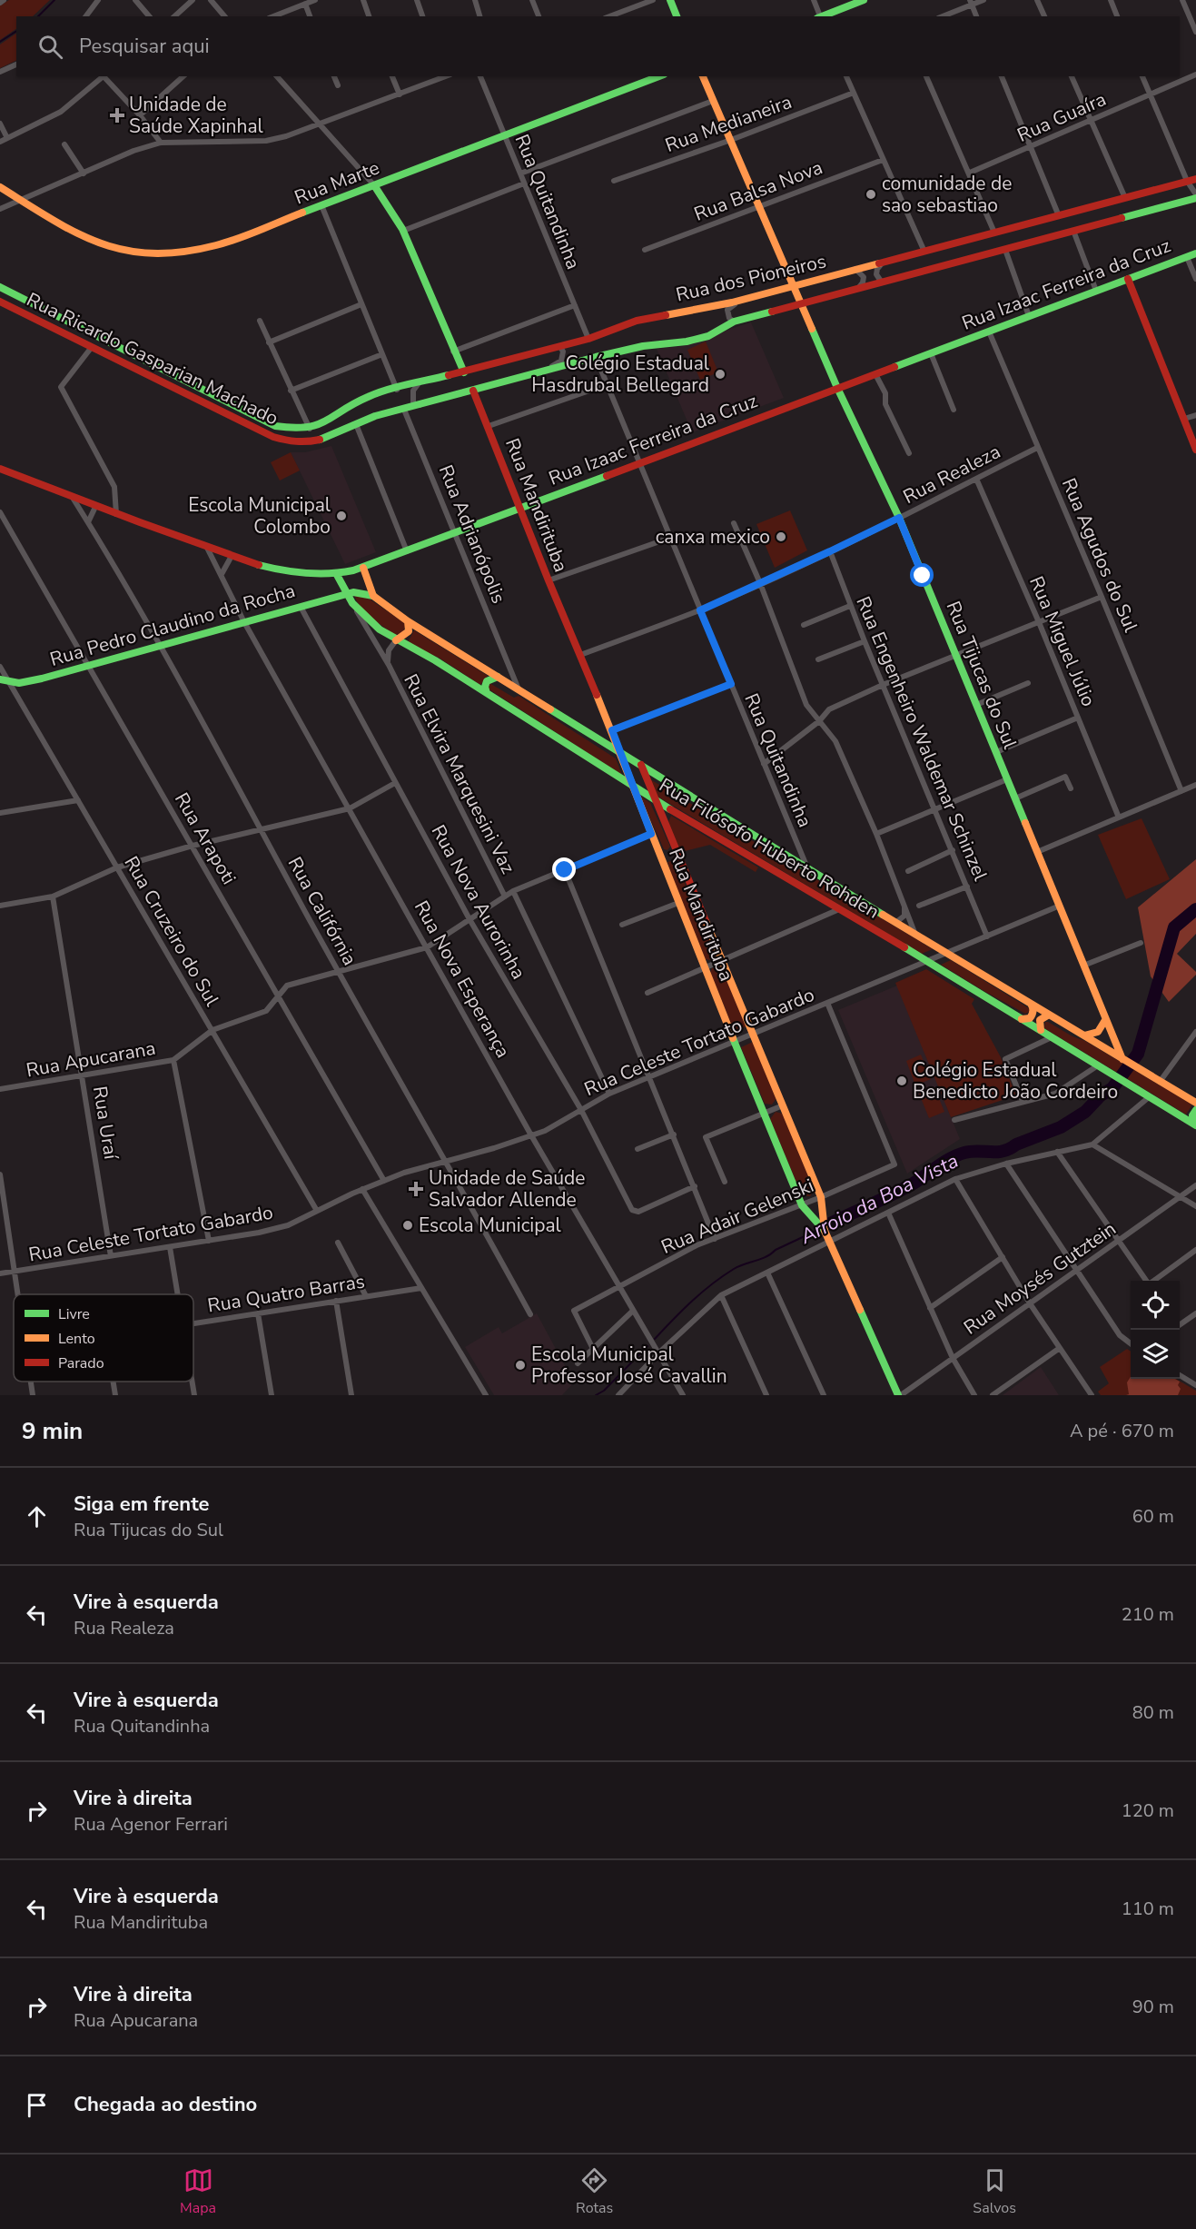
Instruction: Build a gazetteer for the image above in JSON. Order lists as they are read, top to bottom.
{
  "streets": {
    "street": [
      "Rua Guaíra",
      "Rua Medianeira",
      "Rua Marte",
      "Rua Balsa Nova",
      "Rua Quitandinha",
      "Rua dos Pioneiros",
      "Rua Izaac Ferreira da Cruz",
      "Rua Ricardo Gasparian Machado",
      "Rua Realeza",
      "Rua Mandirituba",
      "Rua Adrianópolis",
      "Rua Agudos do Sul",
      "Rua Pedro Claudino da Rocha",
      "Rua Miguel Júlio",
      "Rua Tijucas do Sul",
      "Rua Engenheiro Waldemar Schinzel",
      "Rua Elvira Marquesini Vaz",
      "Rua Arapoti",
      "Rua Filósofo Huberto Rohden",
      "Rua Nova Aurorinha",
      "Rua Califórnia",
      "Rua Cruzeiro do Sul",
      "Rua Nova Esperança",
      "Rua Celeste Tortato Gabardo",
      "Rua Apucarana",
      "Rua Uraí",
      "Rua Adair Gelenski",
      "Rua Moysés Gutztein",
      "Rua Quatro Barras"
    ]
  },
  "crossings": [
    ["Rua Medianeira", "Rua Tijucas do Sul"],
    ["Rua Marte", "Rua Quitandinha"],
    ["Rua Balsa Nova", "Rua Tijucas do Sul"],
    ["Rua Quitandinha", "Rua dos Pioneiros"],
    ["Rua Quitandinha", "Rua Izaac Ferreira da Cruz"],
    ["Rua Quitandinha", "Rua Realeza"],
    ["Rua Quitandinha", "Rua Filósofo Huberto Rohden"],
    ["Rua dos Pioneiros", "Rua Ricardo Gasparian Machado"],
    ["Rua dos Pioneiros", "Rua Mandirituba"],
    ["Rua dos Pioneiros", "Rua Adrianópolis"],
    ["Rua dos Pioneiros", "Rua Tijucas do Sul"],
    ["Rua Izaac Ferreira da Cruz", "Rua Mandirituba"],
    ["Rua Izaac Ferreira da Cruz", "Rua Adrianópolis"],
    ["Rua Izaac Ferreira da Cruz", "Rua Agudos do Sul"],
    ["Rua Izaac Ferreira da Cruz", "Rua Tijucas do Sul"],
    ["Rua Izaac Ferreira da Cruz", "Rua Filósofo Huberto Rohden"],
    ["Rua Izaac Ferreira da Cruz", "Rua Califórnia"],
    ["Rua Izaac Ferreira da Cruz", "Rua Nova Esperança"],
    ["Rua Realeza", "Rua Mandirituba"],
    ["Rua Realeza", "Rua Agudos do Sul"],
    ["Rua Realeza", "Rua Miguel Júlio"],
    ["Rua Realeza", "Rua Tijucas do Sul"],
    ["Rua Realeza", "Rua Engenheiro Waldemar Schinzel"],
    ["Rua Mandirituba", "Rua Filósofo Huberto Rohden"],
    ["Rua Mandirituba", "Rua Celeste Tortato Gabardo"],
    ["Rua Mandirituba", "Rua Apucarana"],
    ["Rua Mandirituba", "Rua Adair Gelenski"],
    ["Rua Mandirituba", "Rua Moysés Gutztein"],
    ["Rua Adrianópolis", "Rua Filósofo Huberto Rohden"],
    ["Rua Pedro Claudino da Rocha", "Rua Arapoti"],
    ["Rua Pedro Claudino da Rocha", "Rua Filósofo Huberto Rohden"],
    ["Rua Pedro Claudino da Rocha", "Rua Nova Aurorinha"],
    ["Rua Pedro Claudino da Rocha", "Rua Califórnia"],
    ["Rua Pedro Claudino da Rocha", "Rua Cruzeiro do Sul"],
    ["Rua Pedro Claudino da Rocha", "Rua Nova Esperança"],
    ["Rua Tijucas do Sul", "Rua Filósofo Huberto Rohden"],
    ["Rua Tijucas do Sul", "Rua Celeste Tortato Gabardo"],
    ["Rua Engenheiro Waldemar Schinzel", "Rua Celeste Tortato Gabardo"],
    ["Rua Elvira Marquesini Vaz", "Rua Filósofo Huberto Rohden"],
    ["Rua Elvira Marquesini Vaz", "Rua Celeste Tortato Gabardo"],
    ["Rua Elvira Marquesini Vaz", "Rua Apucarana"],
    ["Rua Arapoti", "Rua Celeste Tortato Gabardo"],
    ["Rua Arapoti", "Rua Apucarana"],
    ["Rua Filósofo Huberto Rohden", "Rua Celeste Tortato Gabardo"],
    ["Rua Nova Aurorinha", "Rua Celeste Tortato Gabardo"],
    ["Rua Nova Aurorinha", "Rua Apucarana"],
    ["Rua Califórnia", "Rua Celeste Tortato Gabardo"],
    ["Rua Califórnia", "Rua Apucarana"],
    ["Rua Cruzeiro do Sul", "Rua Celeste Tortato Gabardo"],
    ["Rua Cruzeiro do Sul", "Rua Apucarana"],
    ["Rua Nova Esperança", "Rua Celeste Tortato Gabardo"],
    ["Rua Nova Esperança", "Rua Apucarana"],
    ["Rua Nova Esperança", "Rua Adair Gelenski"],
    ["Rua Celeste Tortato Gabardo", "Rua Uraí"],
    ["Rua Celeste Tortato Gabardo", "Rua Adair Gelenski"],
    ["Rua Apucarana", "Rua Uraí"]
  ],
  "water": ["Arroio da Boa Vista"],
  "places": {
    "health": ["Unidade de Saúde Xapinhal", "Unidade de Saúde Salvador Allende"],
    "other": [
      "comunidade de sao sebastiao",
      "Colégio Estadual Hasdrubal Bellegard",
      "Escola Municipal Colombo",
      "canxa mexico",
      "Colégio Estadual Benedicto João Cordeiro",
      "Escola Municipal",
      "Escola Municipal Professor José Cavallin"
    ]
  },
  "legend": ["Livre", "Lento", "Parado"],
  "page": {
    "search": "Pesquisar aqui",
    "heading": ["9 min", "A pé · 670 m"],
    "list": [
      ["Siga em frente", "Rua Tijucas do Sul", "60 m"],
      ["Vire à esquerda", "Rua Realeza", "210 m"],
      ["Vire à esquerda", "Rua Quitandinha", "80 m"],
      ["Vire à direita", "Rua Agenor Ferrari", "120 m"],
      ["Vire à esquerda", "Rua Mandirituba", "110 m"],
      ["Vire à direita", "Rua Apucarana", "90 m"],
      "Chegada ao destino"
    ],
    "nav": ["Mapa", "Rotas", "Salvos"]
  }
}
